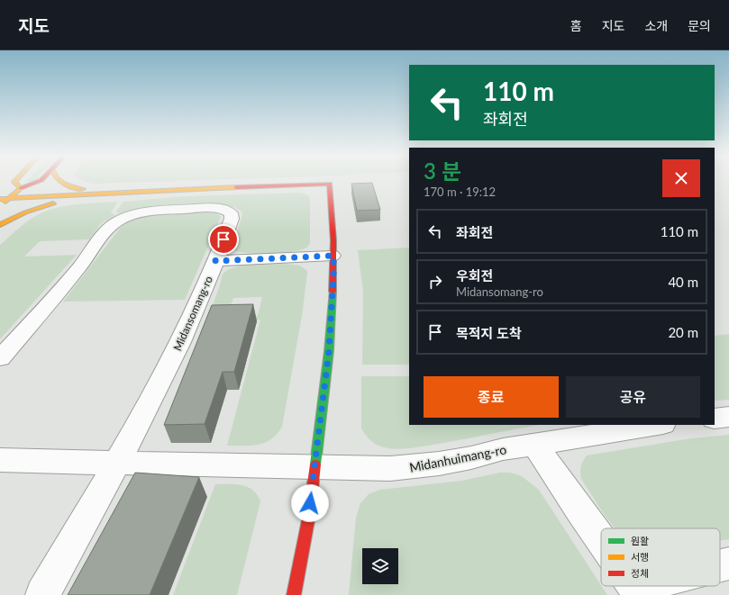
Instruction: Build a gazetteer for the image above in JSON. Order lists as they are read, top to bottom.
{
  "streets": {
    "street": ["Midansomang-ro", "Midanhuimang-ro"]
  },
  "legend": ["원활", "서행", "정체"],
  "page": {
    "header": "지도",
    "nav": [
      "홈",
      "지도",
      "소개",
      "문의"
    ],
    "turn": ["110 m", "좌회전"],
    "heading": ["3 분", "170 m · 19:12"],
    "list": [
      {
        "name": "좌회전",
        "value": "110 m"
      },
      {
        "name": "우회전",
        "note": "Midansomang-ro",
        "value": "40 m"
      },
      {
        "name": "목적지 도착",
        "value": "20 m"
      }
    ],
    "buttons": ["종료", "공유"]
  }
}
